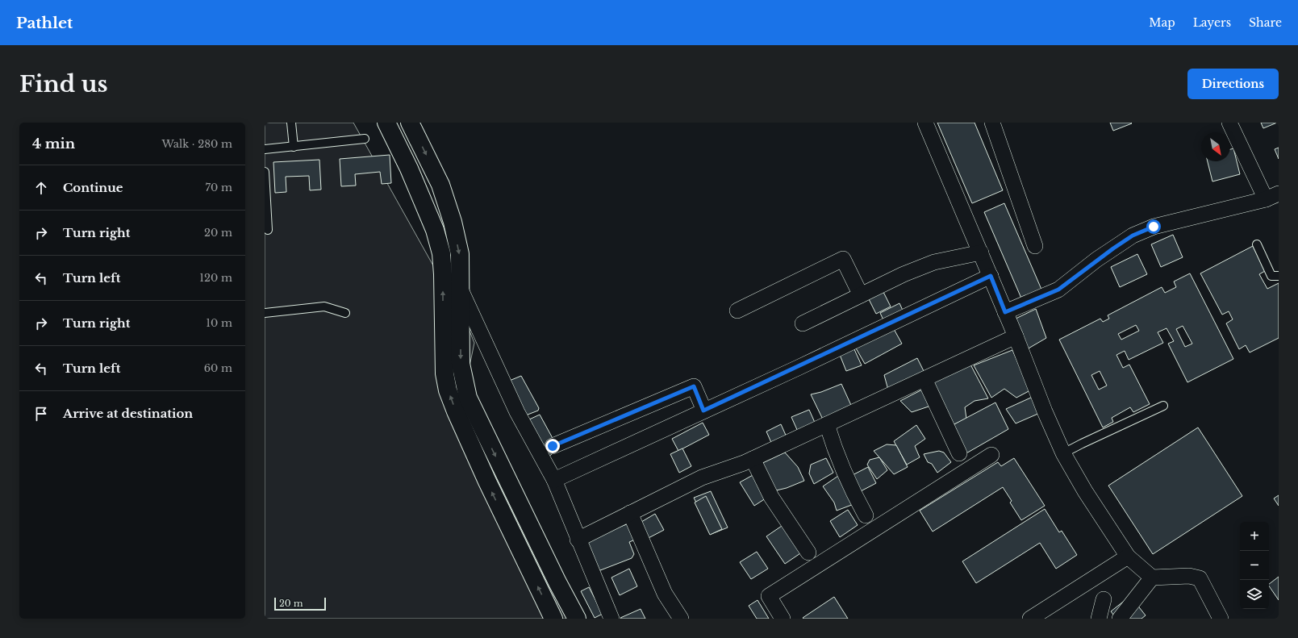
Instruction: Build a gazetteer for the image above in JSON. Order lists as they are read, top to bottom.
{
  "scale_bar": "20 m",
  "north": "bottom right",
  "page": {
    "header": "Pathlet",
    "nav": ["Map", "Layers", "Share"],
    "buttons": "Directions",
    "title": "Find us",
    "heading": ["4 min", "Walk · 280 m"],
    "list": [
      ["Continue", "70 m"],
      ["Turn right", "20 m"],
      ["Turn left", "120 m"],
      ["Turn right", "10 m"],
      ["Turn left", "60 m"],
      "Arrive at destination"
    ],
    "map_buttons": ["+", "−"],
    "scale": "20 m"
  }
}
